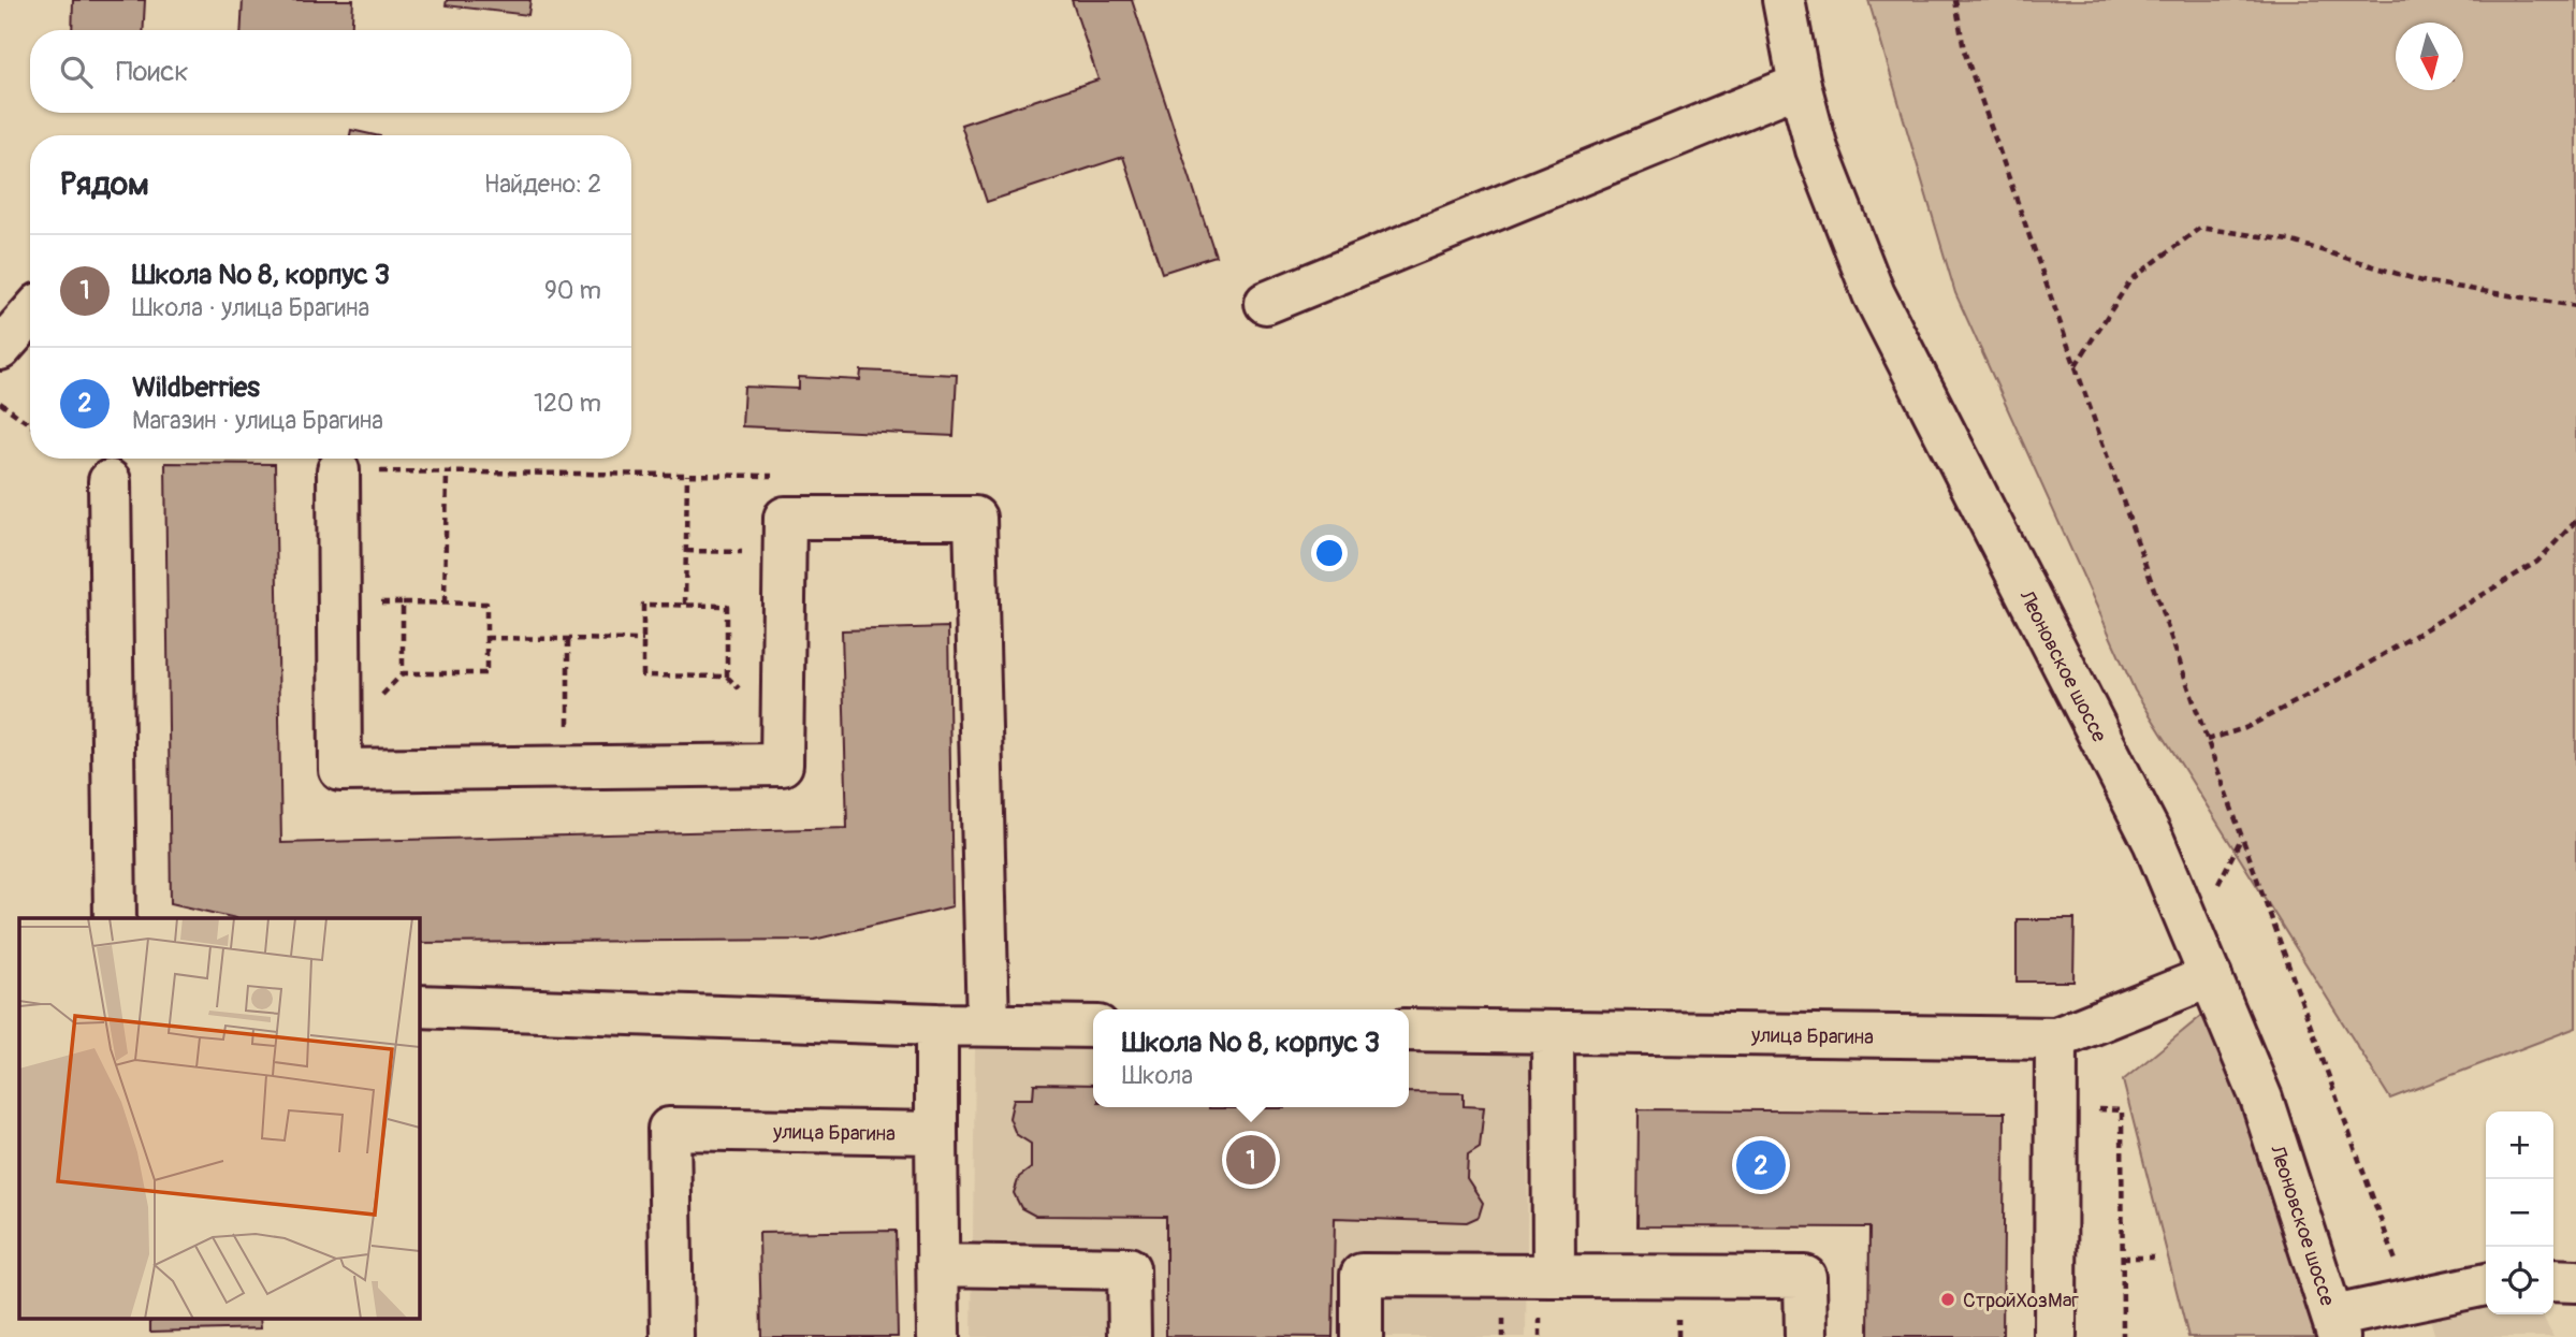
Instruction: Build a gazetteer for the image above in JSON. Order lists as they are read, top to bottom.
{
  "streets": {
    "street": ["Леоновское шоссе", "улица Брагина"]
  },
  "crossings": [
    ["Леоновское шоссе", "улица Брагина"]
  ],
  "places": ["СтройХозМаг"],
  "north": "bottom",
  "page": {
    "search": "Поиск",
    "heading": ["Рядом", "Найдено: 2"],
    "list": [
      {
        "mark": "1",
        "name": "Школа № 8, корпус 3",
        "note": "Школа · улица Брагина",
        "value": "90 m"
      },
      {
        "mark": "2",
        "name": "Wildberries",
        "note": "Магазин · улица Брагина",
        "value": "120 m"
      }
    ],
    "popup": ["Школа № 8, корпус 3", "Школа"],
    "map_buttons": ["+", "−"],
    "pins": ["1", "2"]
  }
}
